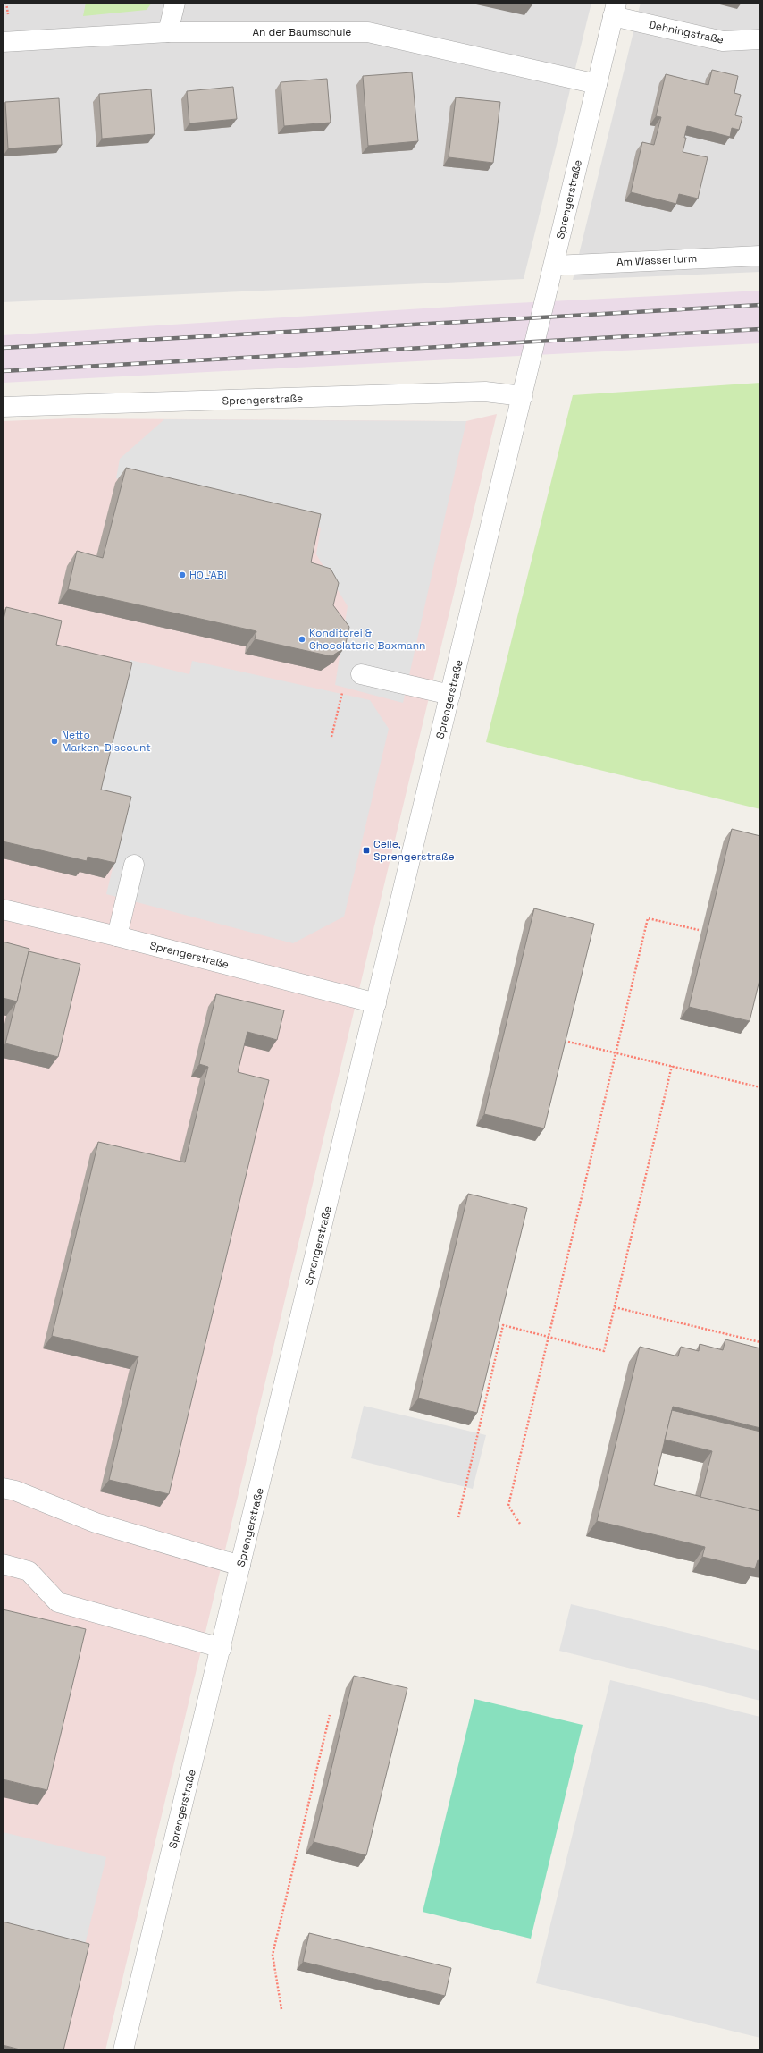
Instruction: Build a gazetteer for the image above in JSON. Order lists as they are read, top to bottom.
{
  "streets": {
    "street": [
      "An der Baumschule",
      "Dehningstraße",
      "Sprengerstraße",
      "Am Wasserturm"
    ]
  },
  "crossings": [
    ["An der Baumschule", "Sprengerstraße"],
    ["Dehningstraße", "Sprengerstraße"],
    ["Sprengerstraße", "Am Wasserturm"]
  ],
  "places": {
    "other": ["HOL'AB!", "Konditorei & Chocolaterie Baxmann", "Netto Marken-Discount"],
    "transit": ["Celle, Sprengerstraße"]
  }
}
